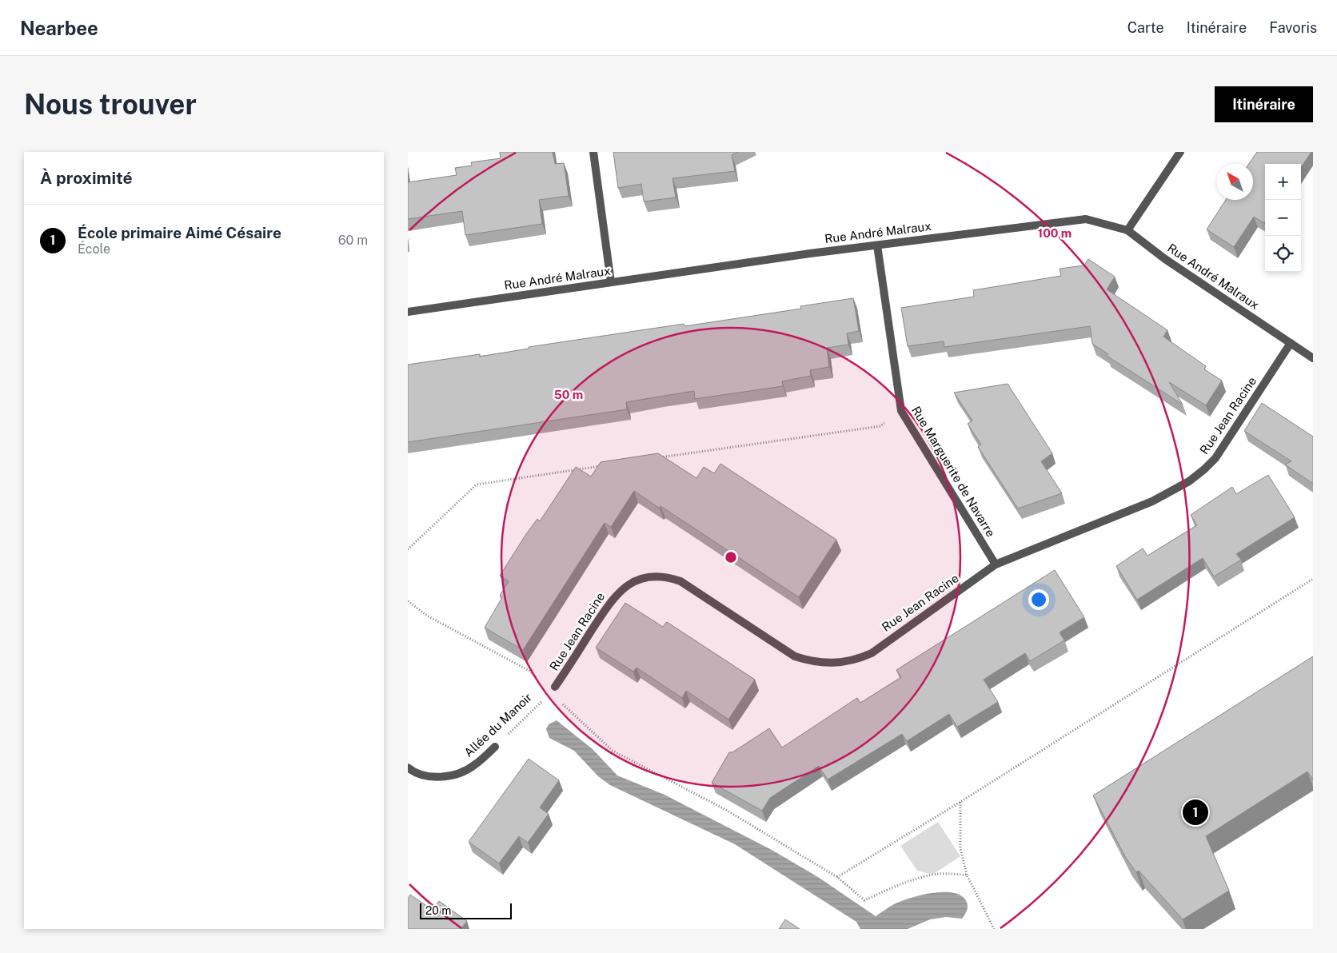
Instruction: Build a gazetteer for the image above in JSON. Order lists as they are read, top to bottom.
{
  "streets": {
    "street": [
      "Rue André Malraux",
      "Rue Jean Racine",
      "Rue Marguerite de Navarre",
      "Allée du Manoir"
    ]
  },
  "crossings": [
    ["Rue André Malraux", "Rue Jean Racine"],
    ["Rue André Malraux", "Rue Marguerite de Navarre"],
    ["Rue Jean Racine", "Rue Marguerite de Navarre"],
    ["Rue Jean Racine", "Allée du Manoir"]
  ],
  "scale_bar": "20 m",
  "north": "top left",
  "page": {
    "header": "Nearbee",
    "nav": ["Carte", "Itinéraire", "Favoris"],
    "buttons": "Itinéraire",
    "title": "Nous trouver",
    "heading": "À proximité",
    "map_buttons": ["+", "−"],
    "list": [
      {
        "mark": "1",
        "name": "École primaire Aimé Césaire",
        "note": "École",
        "value": "60 m"
      }
    ],
    "pins": "1",
    "scale": "20 m"
  },
  "rings": ["100 m", "50 m"]
}
